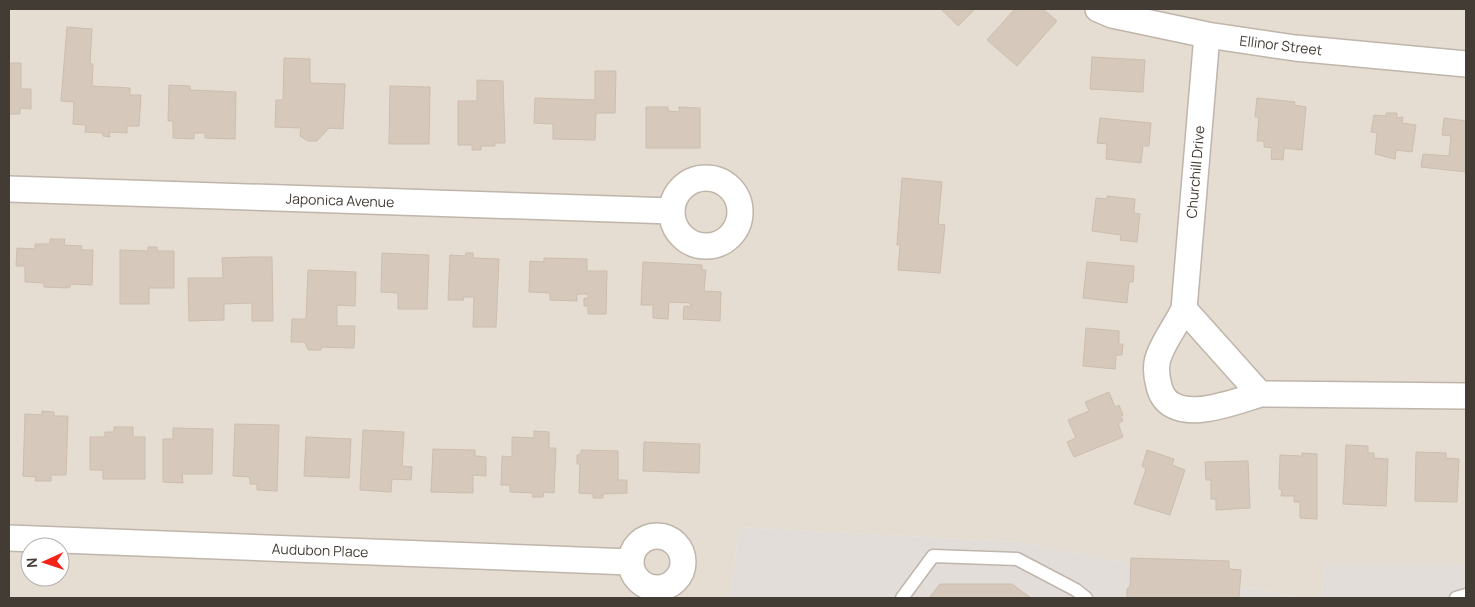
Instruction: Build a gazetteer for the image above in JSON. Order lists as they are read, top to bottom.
{
  "streets": {
    "street": [
      "Ellinor Street",
      "Churchill Drive",
      "Japonica Avenue",
      "Audubon Place"
    ]
  },
  "crossings": [
    ["Ellinor Street", "Churchill Drive"]
  ],
  "north": "left"
}
